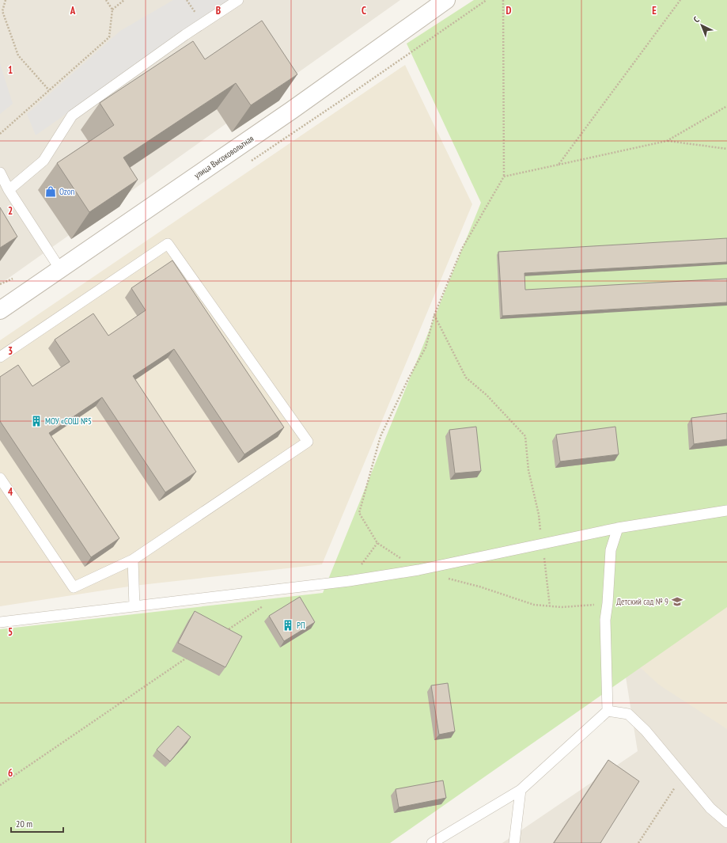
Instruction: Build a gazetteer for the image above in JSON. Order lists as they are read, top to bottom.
{
  "streets": {
    "street": ["улица Высоковольтная"]
  },
  "places": {
    "shop": ["Ozon"],
    "building": ["МОУ «СОШ №5", "РП"],
    "school or university": ["Детский сад № 9"]
  },
  "scale_bar": "20 m",
  "north": "top left",
  "grid": {
    "columns": [
      "A",
      "B",
      "C",
      "D",
      "E"
    ],
    "rows": [
      "1",
      "2",
      "3",
      "4",
      "5",
      "6"
    ]
  }
}
